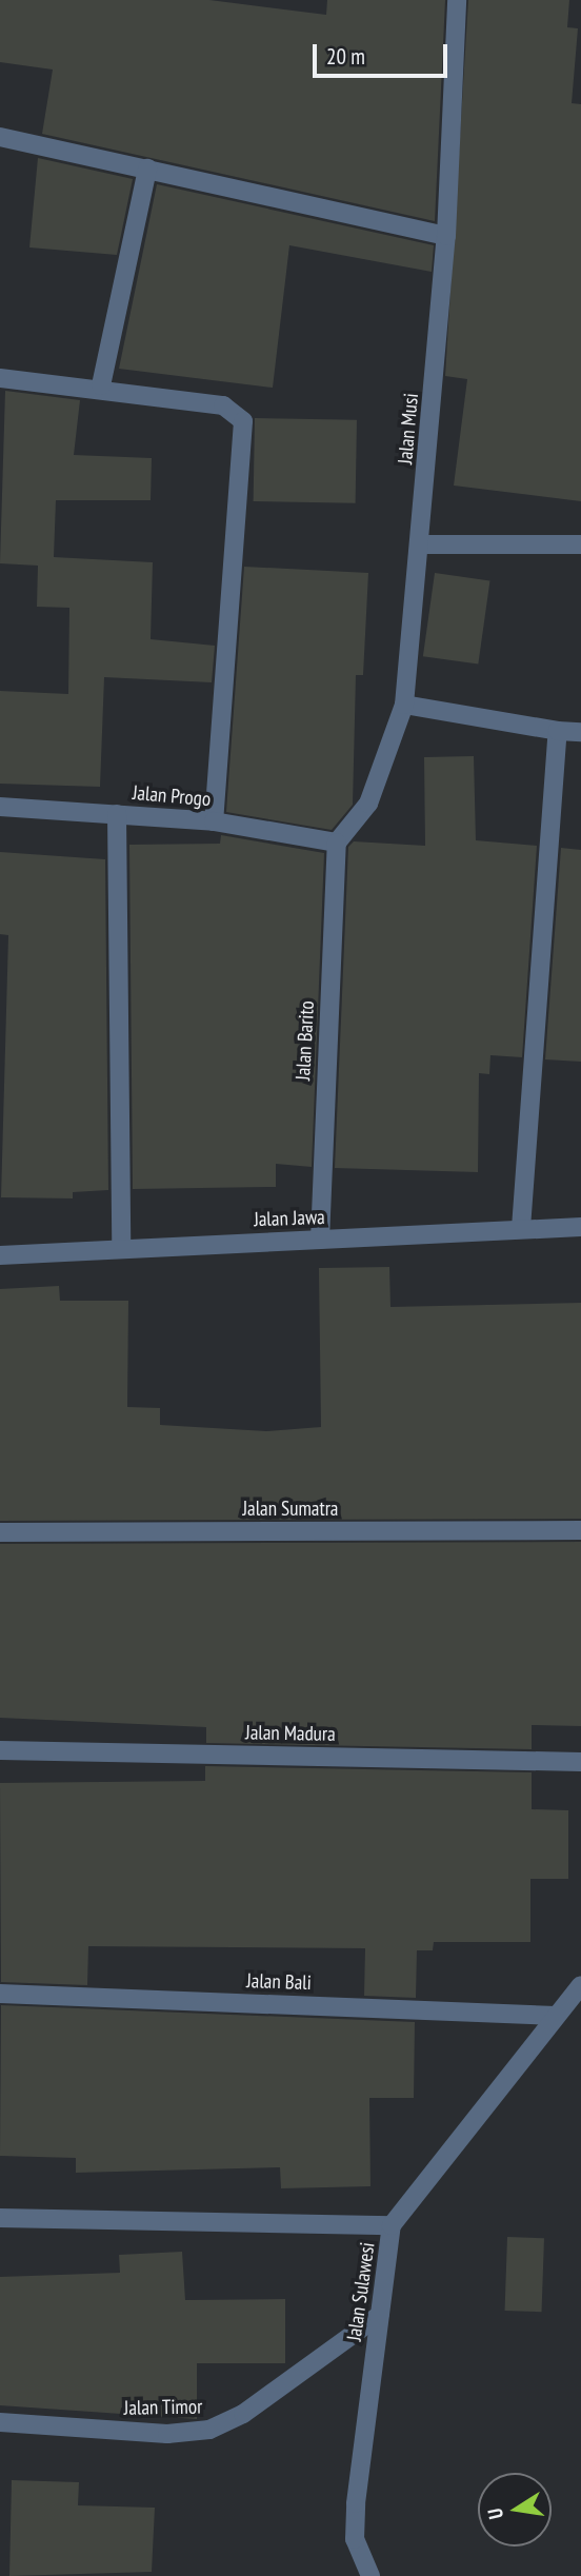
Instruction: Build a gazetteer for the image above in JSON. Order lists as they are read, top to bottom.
{
  "streets": {
    "street": [
      "Jalan Musi",
      "Jalan Progo",
      "Jalan Barito",
      "Jalan Jawa",
      "Jalan Sumatra",
      "Jalan Madura",
      "Jalan Bali",
      "Jalan Sulawesi",
      "Jalan Timor"
    ]
  },
  "crossings": [
    ["Jalan Musi", "Jalan Progo"],
    ["Jalan Musi", "Jalan Barito"],
    ["Jalan Progo", "Jalan Barito"],
    ["Jalan Barito", "Jalan Jawa"],
    ["Jalan Bali", "Jalan Sulawesi"],
    ["Jalan Sulawesi", "Jalan Timor"]
  ],
  "scale_bar": "20 m",
  "north": "left"
}
